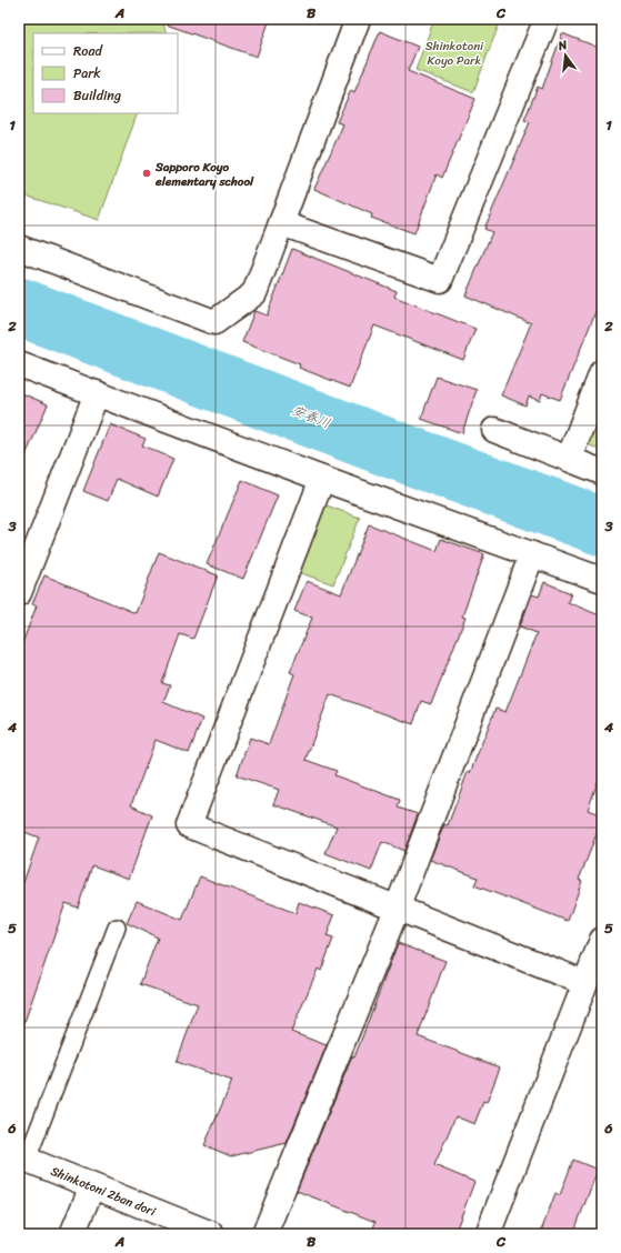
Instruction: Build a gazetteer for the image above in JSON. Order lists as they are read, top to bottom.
{
  "streets": {
    "street": ["Shinkotoni 2ban dori"]
  },
  "water": ["安春川"],
  "parks": ["Shinkotoni Koyo Park"],
  "places": ["Sapporo Koyo elementary school"],
  "legend": ["Road", "Park", "Building"],
  "north": "top",
  "grid": {
    "columns": ["A", "B", "C"],
    "rows": [
      "1",
      "2",
      "3",
      "4",
      "5",
      "6"
    ]
  }
}
